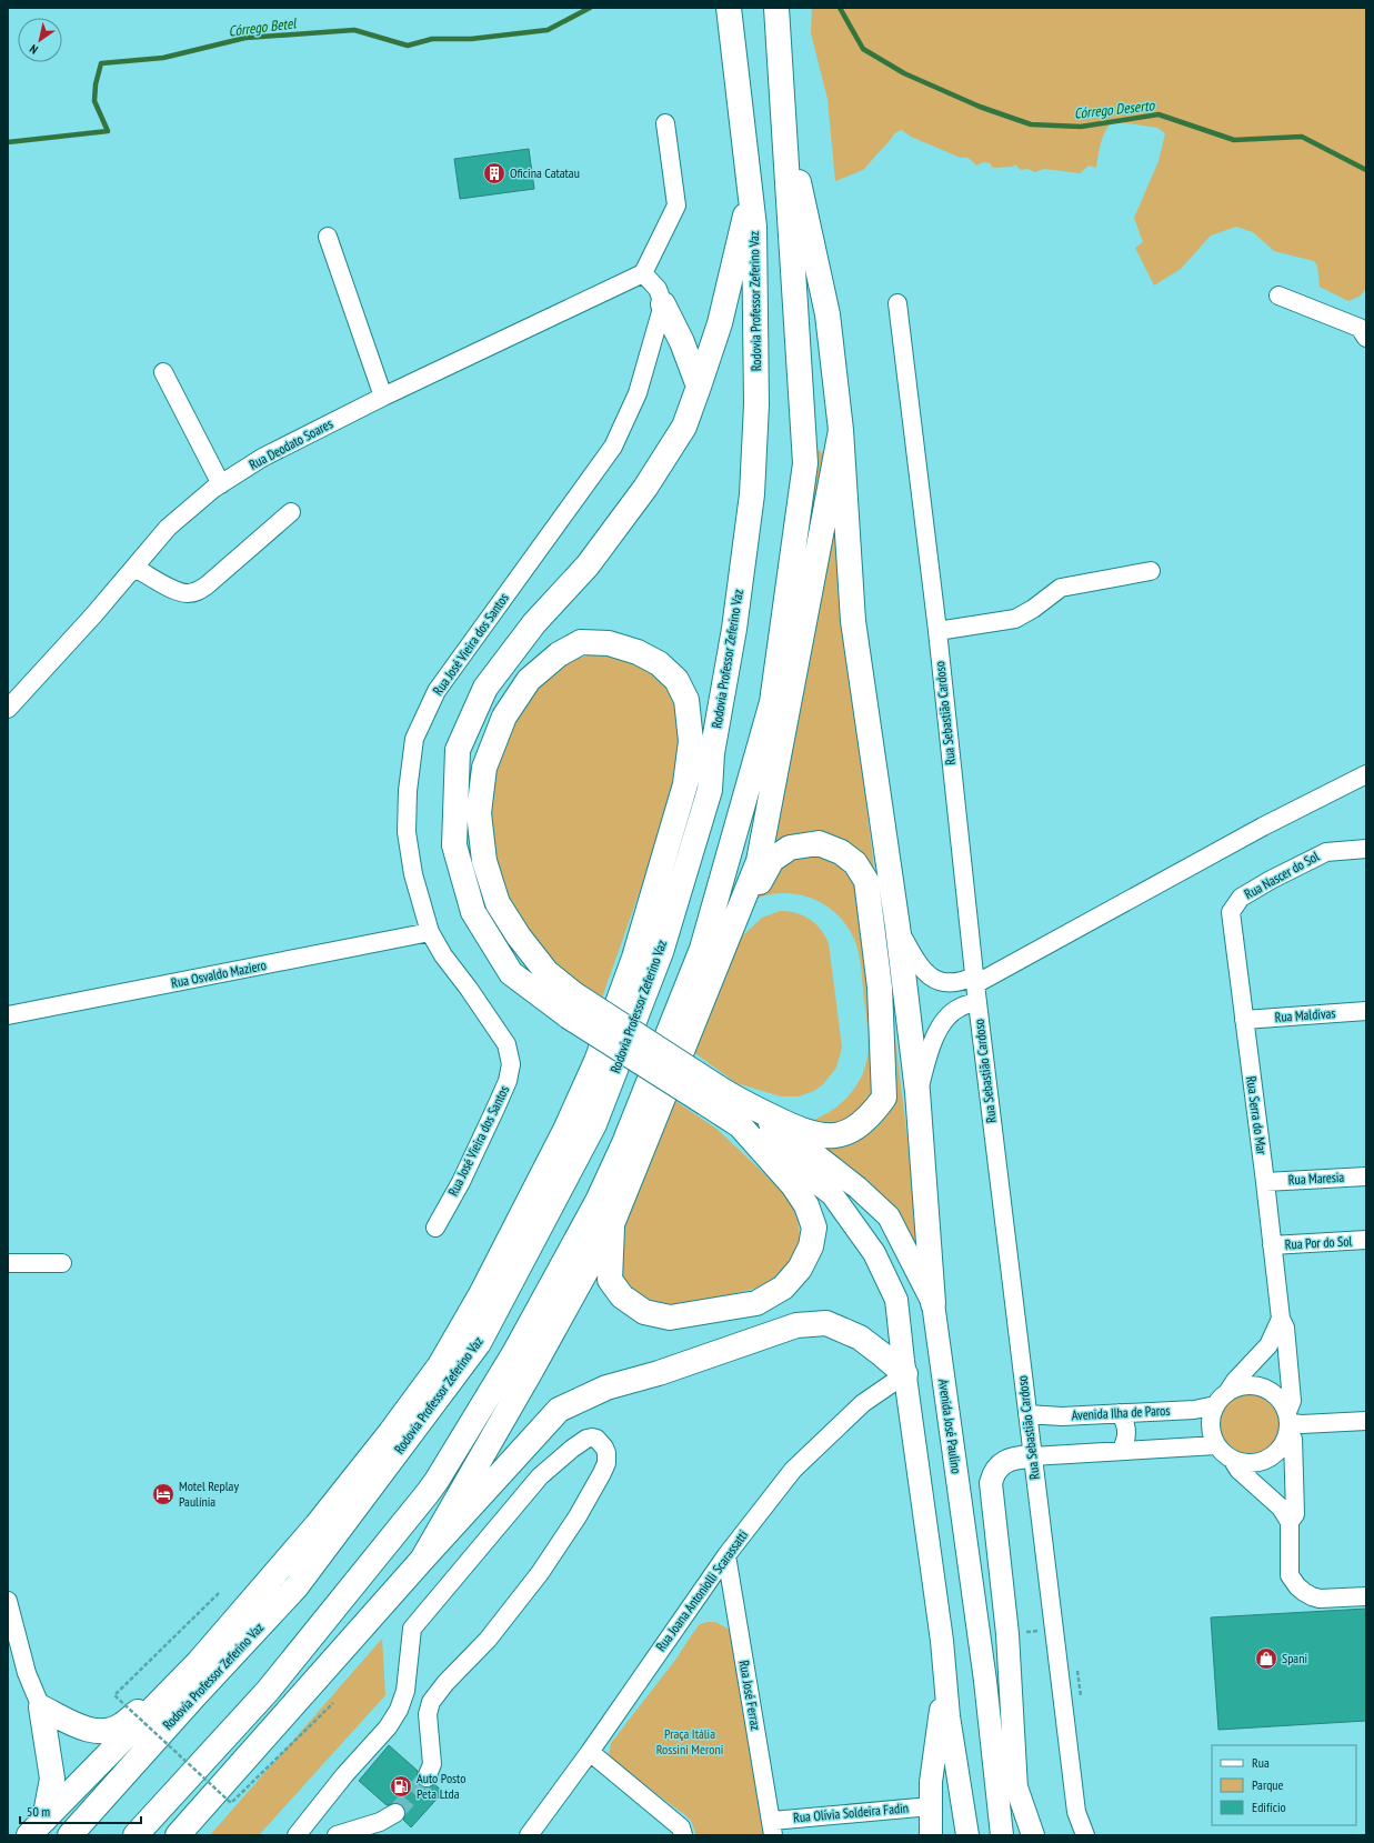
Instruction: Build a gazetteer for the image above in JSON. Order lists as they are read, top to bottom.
{
  "streets": {
    "highway": ["Rodovia Professor Zeferino Vaz"],
    "main road": ["Avenida José Paulino"],
    "street": [
      "Rua Deodato Soares",
      "Rua José Vieira dos Santos",
      "Rua Sebastião Cardoso",
      "Rua Nascer do Sol",
      "Rua Osvaldo Maziero",
      "Rua Maldivas",
      "Rua Serra do Mar",
      "Rua Maresia",
      "Rua Por do Sol",
      "Avenida Ilha de Paros",
      "Rua Joana Antoniolli Scarassatti",
      "Rua José Ferraz",
      "Rua Olívia Soldeira Fadin"
    ]
  },
  "crossings": [
    ["Rua José Vieira dos Santos", "Rua Osvaldo Maziero"],
    ["Rua Sebastião Cardoso", "Avenida Ilha de Paros"],
    ["Rua Nascer do Sol", "Rua Serra do Mar"],
    ["Rua Maldivas", "Rua Serra do Mar"],
    ["Rua Serra do Mar", "Rua Maresia"],
    ["Rua Serra do Mar", "Rua Por do Sol"],
    ["Rua Serra do Mar", "Avenida Ilha de Paros"],
    ["Rua Joana Antoniolli Scarassatti", "Rua José Ferraz"],
    ["Rua José Ferraz", "Rua Olívia Soldeira Fadin"]
  ],
  "water": ["Córrego Betel", "Córrego Deserto"],
  "parks": ["Praça Itália Rossini Meroni"],
  "places": {
    "building": ["Oficina Catatau"],
    "hotel": ["Motel Replay Paulínia"],
    "shop": ["Spani"],
    "fuel station": ["Auto Posto Peta Ltda"]
  },
  "legend": ["Rua", "Parque", "Edifício"],
  "scale_bar": "50 m",
  "north": "bottom left"
}
